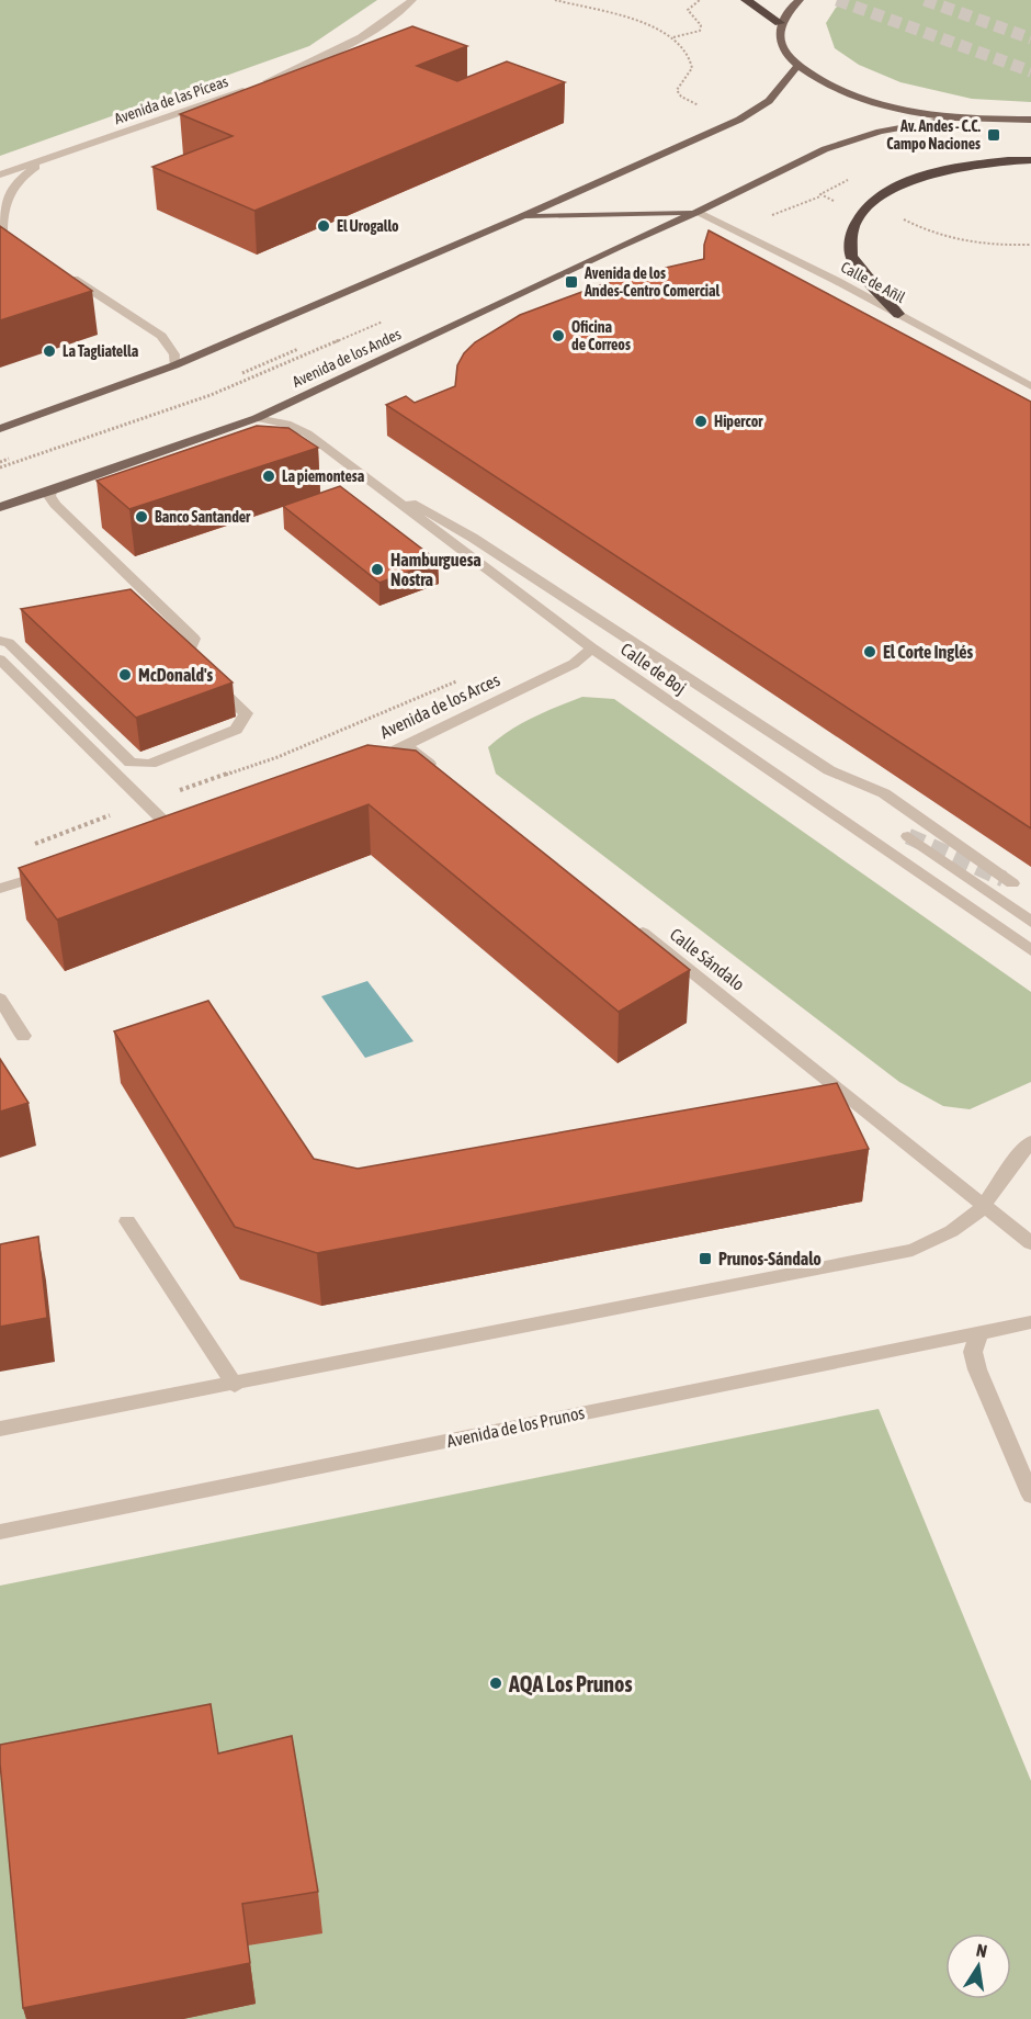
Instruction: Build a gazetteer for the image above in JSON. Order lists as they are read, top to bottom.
{
  "streets": {
    "main road": ["Avenida de los Andes"],
    "street": [
      "Avenida de las Píceas",
      "Calle de Añil",
      "Calle de Boj",
      "Avenida de los Arces",
      "Calle Sándalo",
      "Avenida de los Prunos"
    ]
  },
  "crossings": [
    ["Calle de Añil", "Avenida de los Andes"],
    ["Avenida de los Andes", "Calle de Boj"],
    ["Calle de Boj", "Avenida de los Arces"]
  ],
  "places": {
    "transit": ["Av. Andes - C.C. Campo Naciones", "Avenida de los Andes-Centro Comercial", "Prunos-Sándalo"],
    "other": [
      "El Urogallo",
      "Oficina de Correos",
      "La Tagliatella",
      "Hipercor",
      "La piemontesa",
      "Banco Santander",
      "Hamburguesa Nostra",
      "El Corte Inglés",
      "McDonald's",
      "AQA Los Prunos"
    ]
  },
  "north": "top"
}
